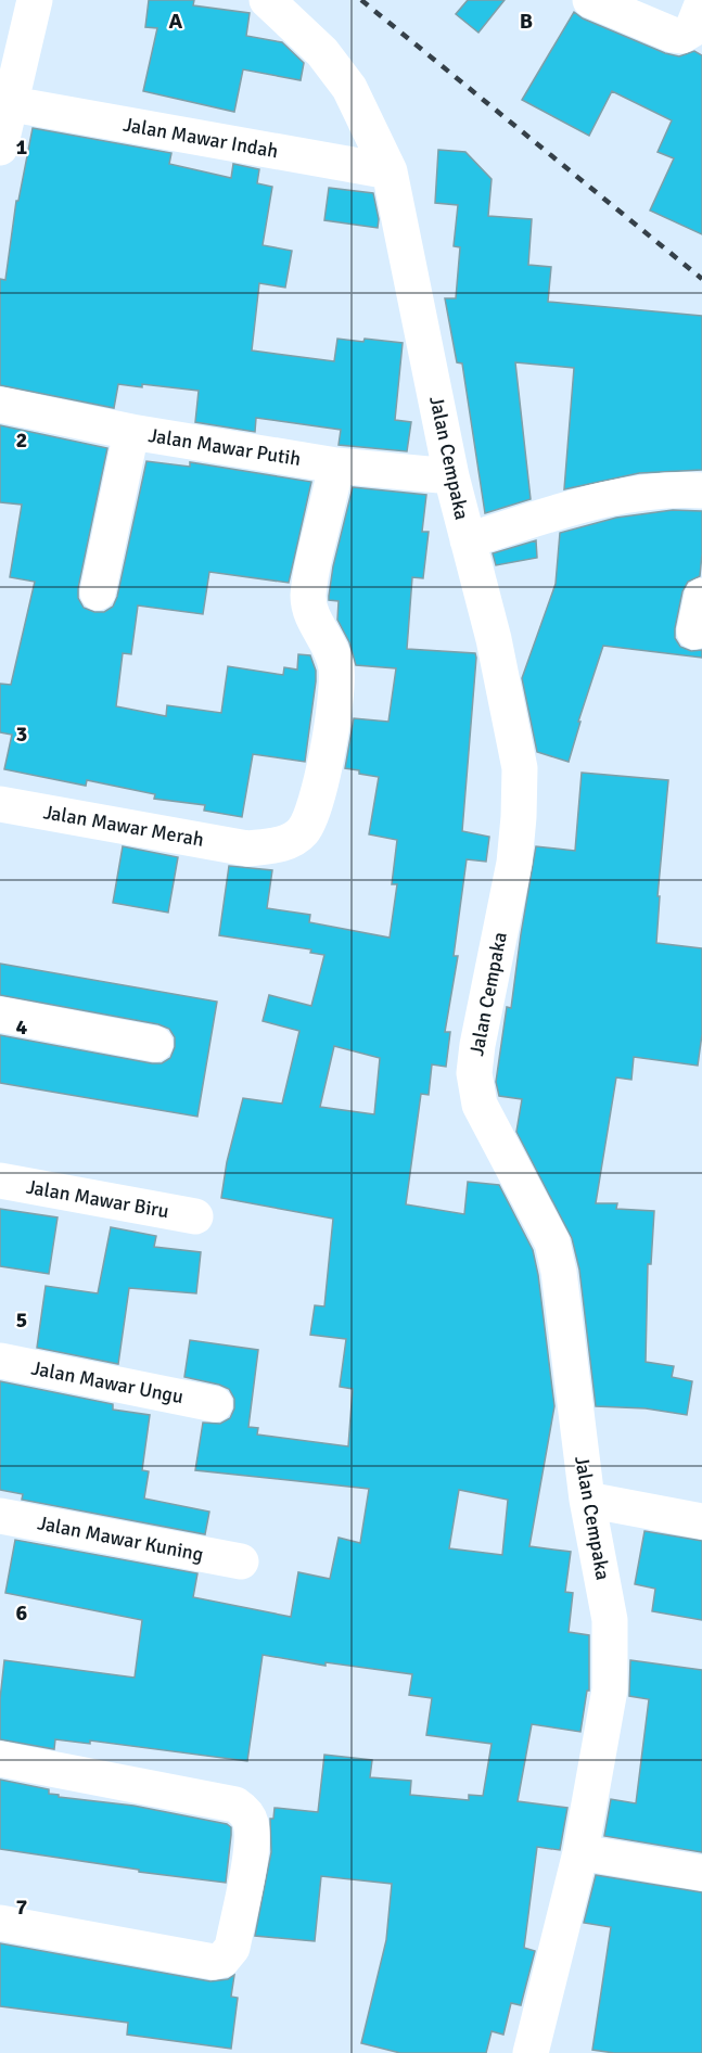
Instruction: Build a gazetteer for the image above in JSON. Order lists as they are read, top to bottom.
{
  "streets": {
    "street": [
      "Jalan Mawar Indah",
      "Jalan Mawar Putih",
      "Jalan Cempaka",
      "Jalan Mawar Merah",
      "Jalan Mawar Biru",
      "Jalan Mawar Ungu",
      "Jalan Mawar Kuning"
    ]
  },
  "crossings": [
    ["Jalan Mawar Indah", "Jalan Cempaka"],
    ["Jalan Mawar Putih", "Jalan Cempaka"],
    ["Jalan Mawar Putih", "Jalan Mawar Merah"]
  ],
  "grid": {
    "columns": ["A", "B"],
    "rows": [
      "1",
      "2",
      "3",
      "4",
      "5",
      "6",
      "7"
    ]
  }
}
